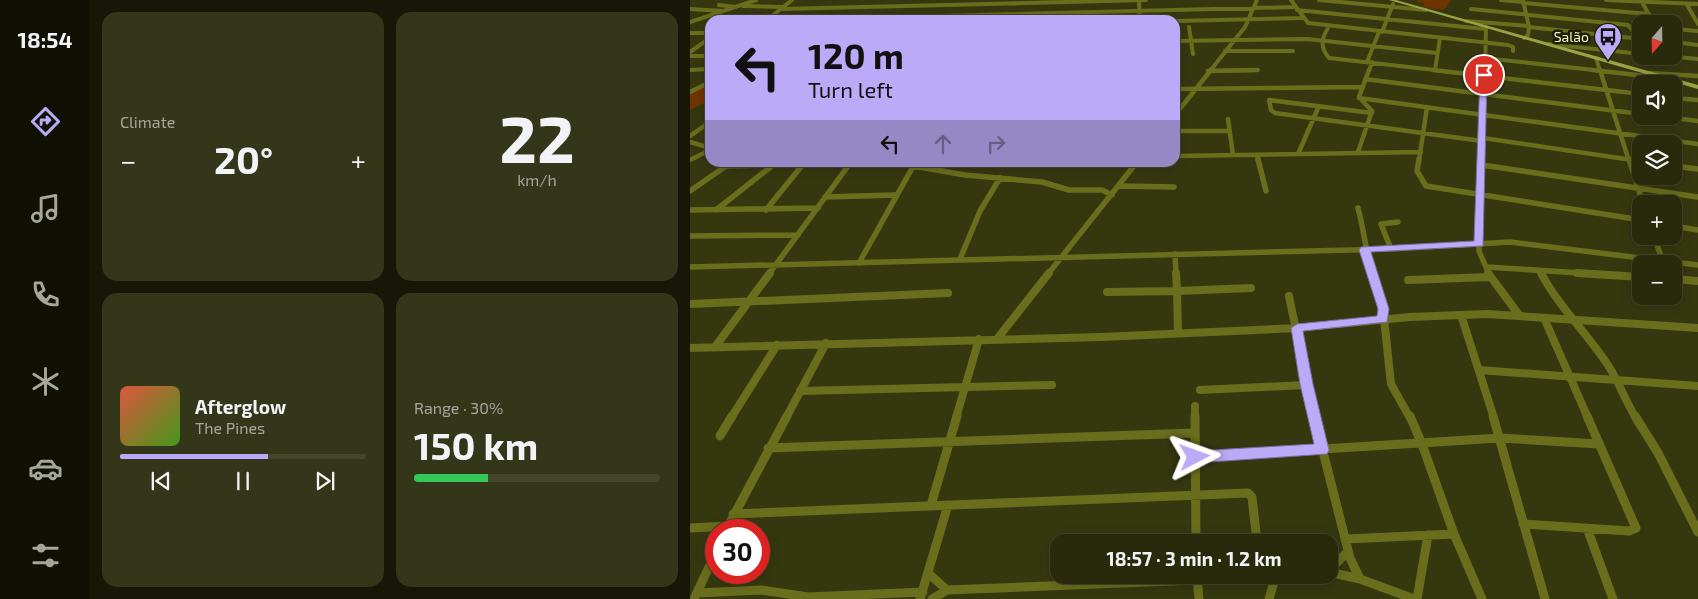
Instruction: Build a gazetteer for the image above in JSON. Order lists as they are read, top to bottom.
{
  "places": {
    "bus stop": ["Salão"]
  },
  "north": "bottom",
  "page": {
    "tabs": "18:54",
    "tile": [
      "Climate",
      ["22", "km/h"],
      ["Range · 30%", "150 km"]
    ],
    "map_buttons": ["+", "−"],
    "turn": ["120 m", "Turn left"],
    "heat": ["−", "20°", "+"],
    "song": ["Afterglow", "The Pines"],
    "limit": "30",
    "trip": "18:57 · 3 min · 1.2 km"
  }
}
